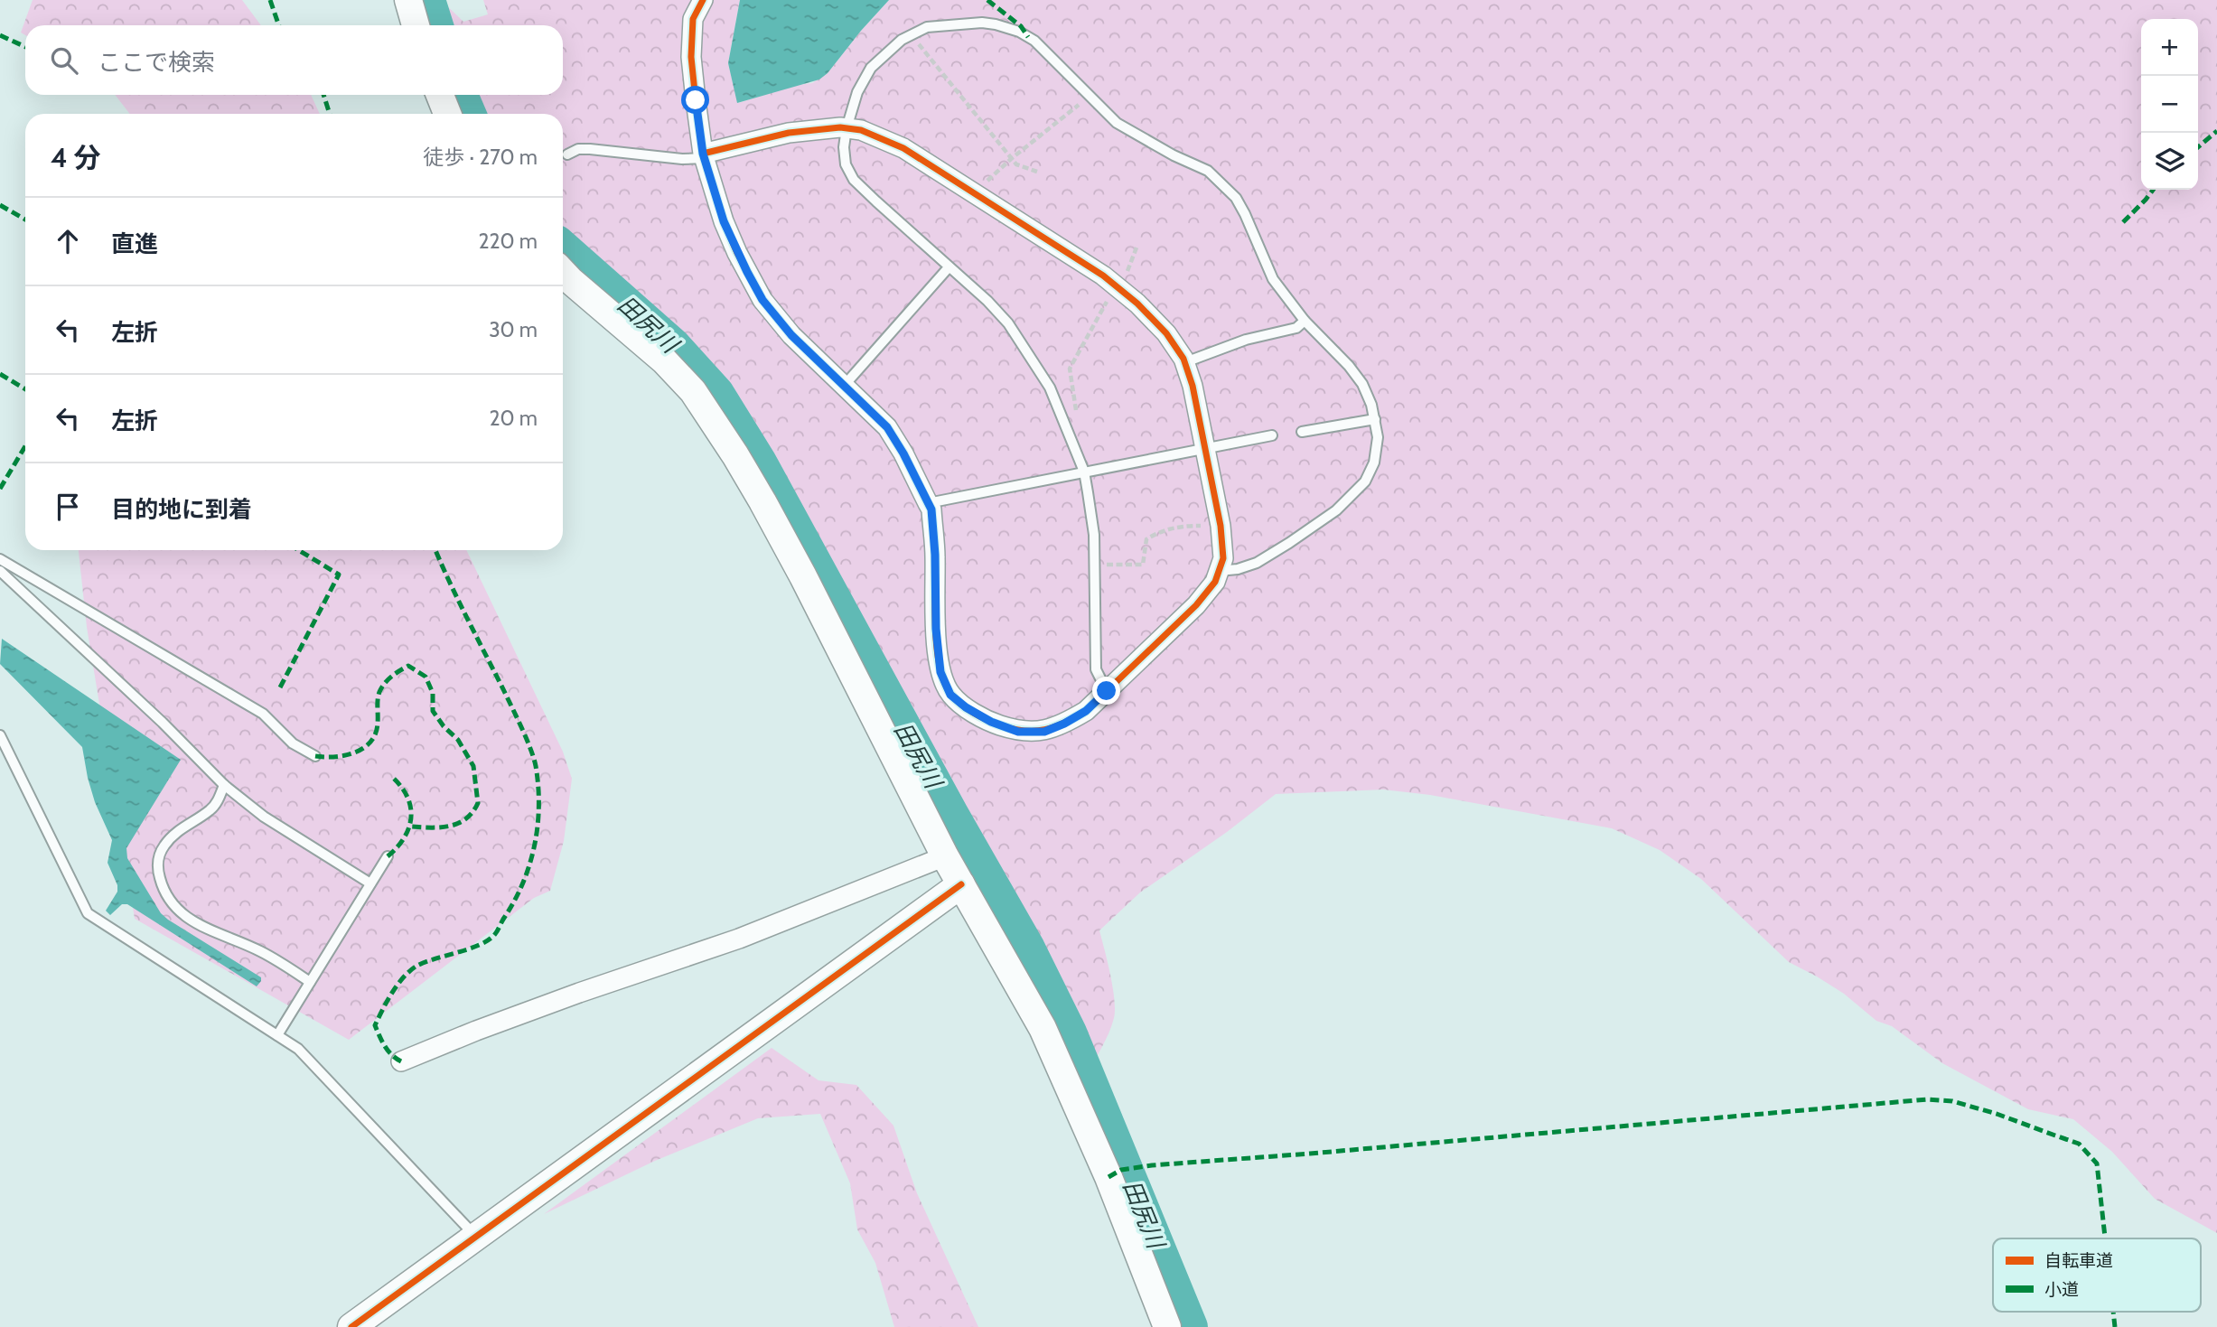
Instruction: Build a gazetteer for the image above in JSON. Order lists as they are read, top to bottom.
{
  "water": ["田尻川"],
  "legend": ["自転車道", "小道"],
  "page": {
    "map_buttons": ["+", "−"],
    "search": "ここで検索",
    "heading": ["4 分", "徒歩 · 270 m"],
    "list": [
      ["直進", "220 m"],
      ["左折", "30 m"],
      ["左折", "20 m"],
      "目的地に到着"
    ]
  }
}
